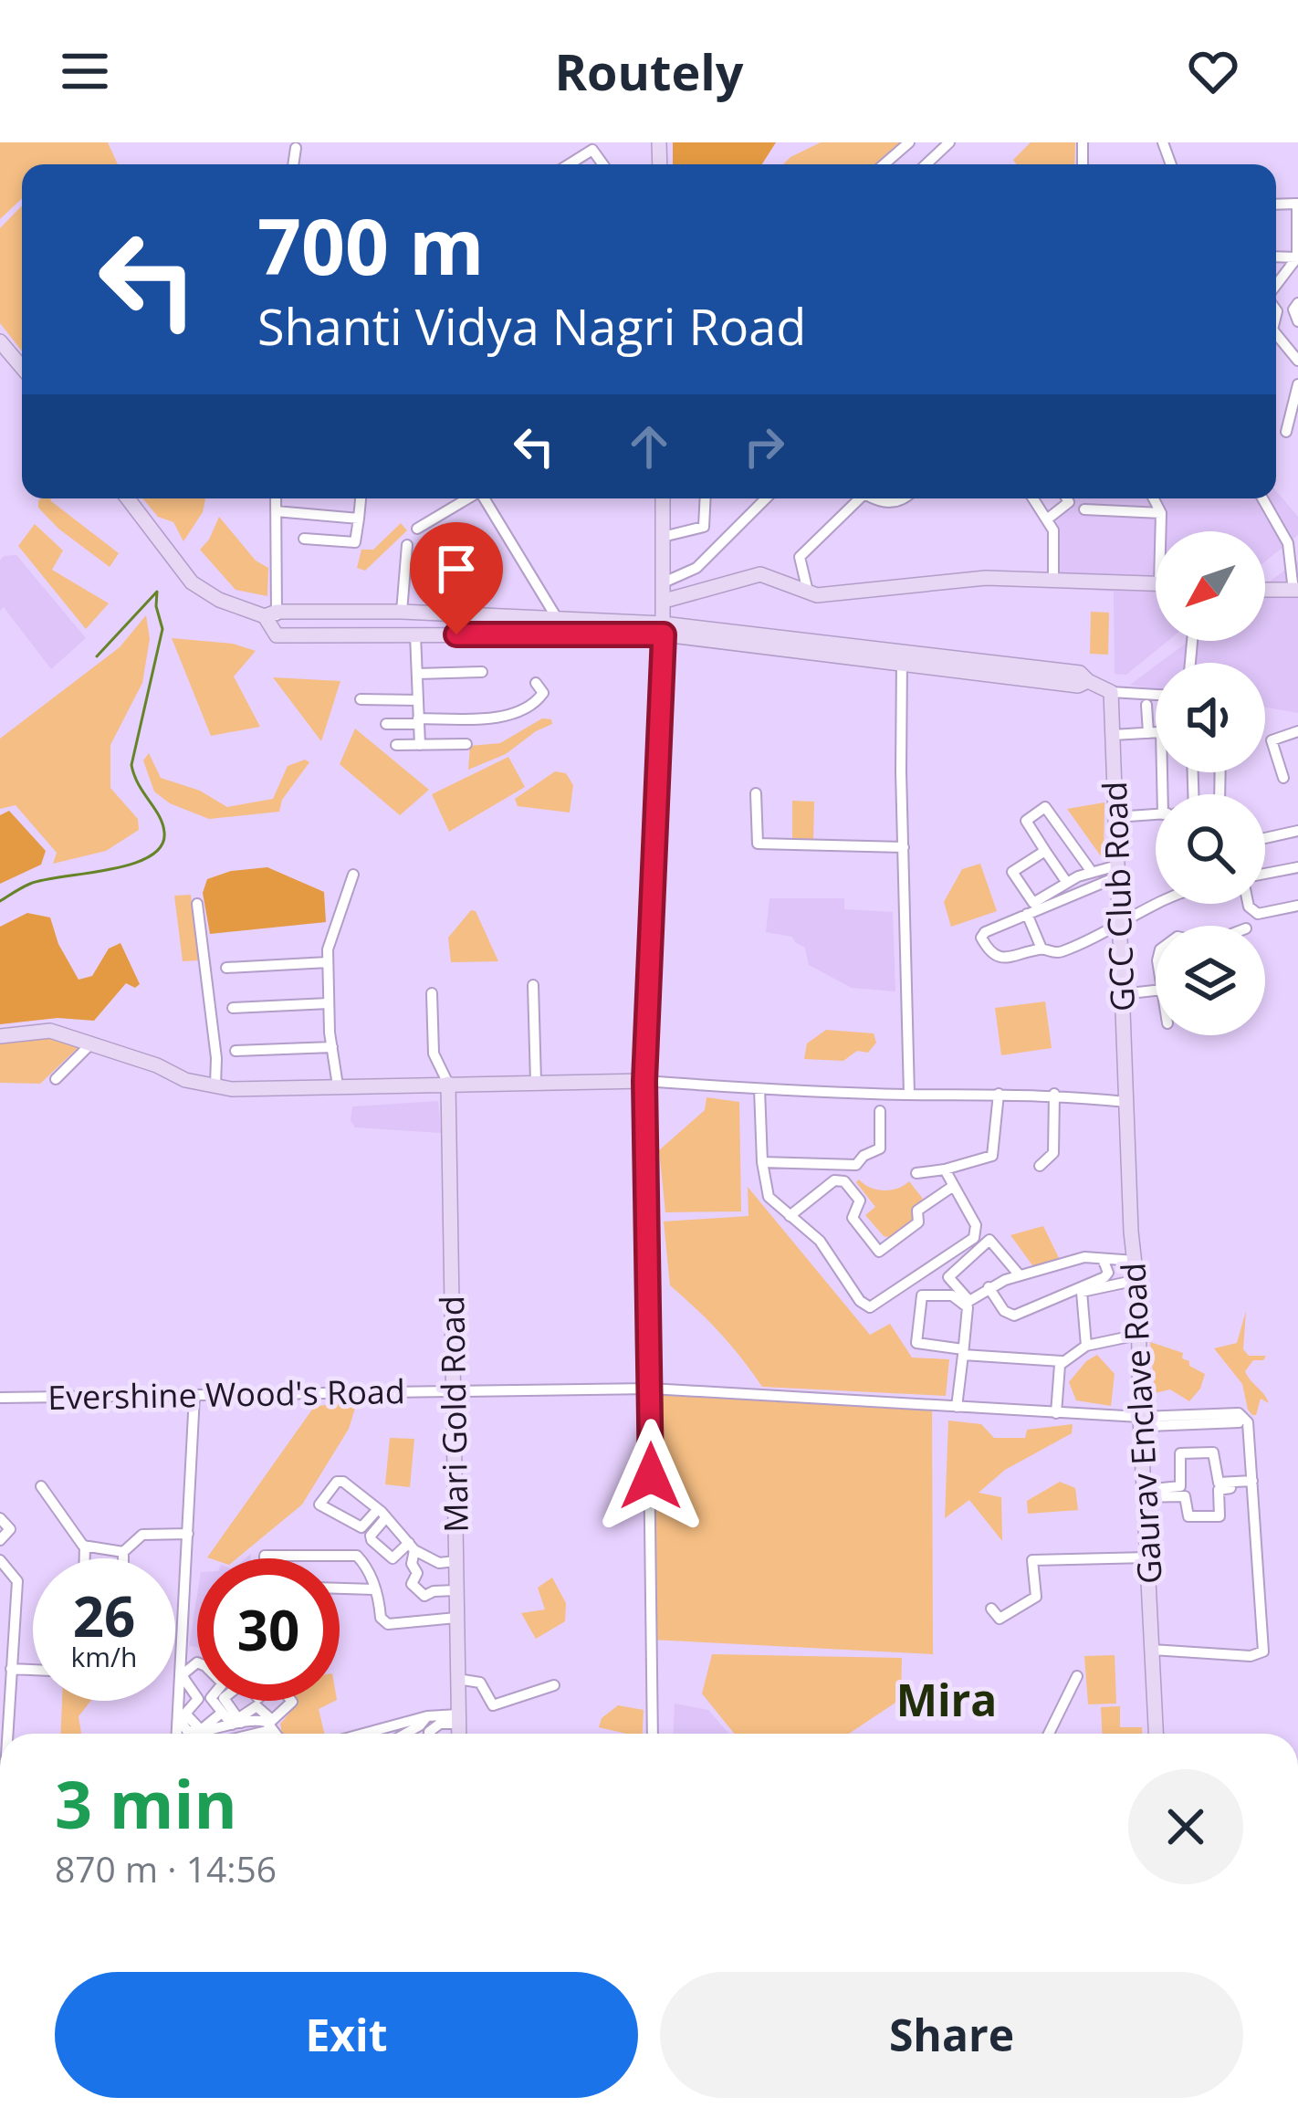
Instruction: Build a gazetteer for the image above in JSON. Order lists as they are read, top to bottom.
{
  "streets": {
    "street": [
      "GCC Club Road",
      "Evershine Wood's Road",
      "Mari Gold Road",
      "Gaurav Enclave Road"
    ]
  },
  "crossings": [
    ["GCC Club Road", "Gaurav Enclave Road"],
    ["Evershine Wood's Road", "Mari Gold Road"],
    ["Evershine Wood's Road", "Gaurav Enclave Road"]
  ],
  "districts": ["Mira"],
  "north": "bottom left",
  "page": {
    "header": "Routely",
    "turn": ["700 m", "Shanti Vidya Nagri Road"],
    "speed": "26 km/h",
    "limit": "30",
    "heading": ["3 min", "870 m · 14:56"],
    "buttons": ["Exit", "Share"]
  }
}
